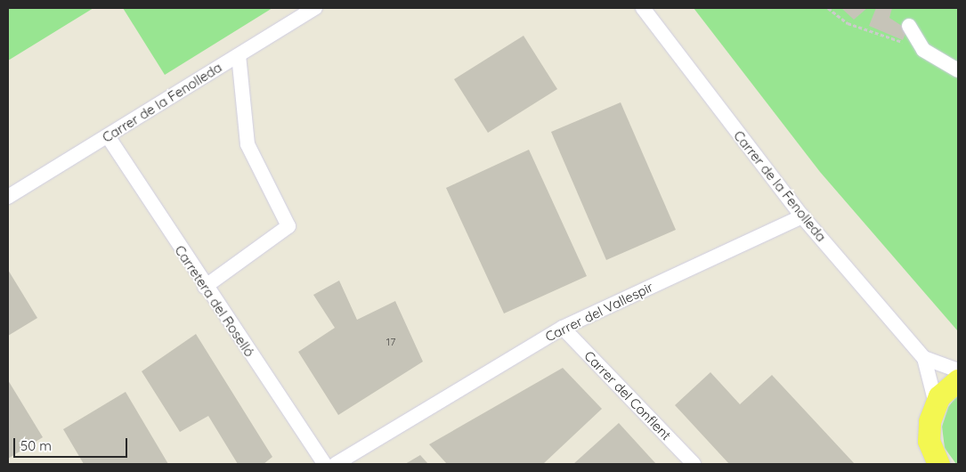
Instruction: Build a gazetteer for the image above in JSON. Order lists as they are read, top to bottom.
{
  "streets": {
    "street": [
      "Carrer de la Fenolleda",
      "Carretera del Roselló",
      "Carrer del Vallespir",
      "Carrer del Conflent"
    ]
  },
  "crossings": [
    ["Carrer de la Fenolleda", "Carretera del Roselló"],
    ["Carrer de la Fenolleda", "Carrer del Vallespir"],
    ["Carrer del Vallespir", "Carrer del Conflent"]
  ],
  "house_numbers": ["17"],
  "scale_bar": "50 m"
}
